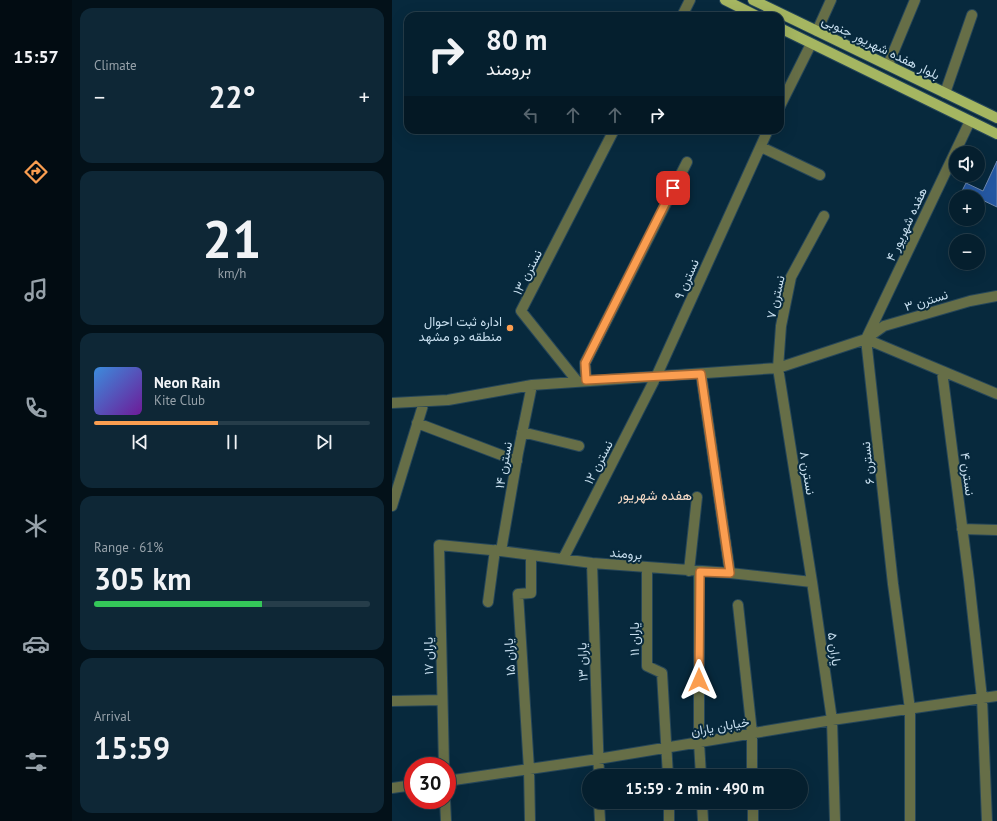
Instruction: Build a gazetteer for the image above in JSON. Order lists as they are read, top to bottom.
{
  "streets": {
    "main road": ["بلوار هفده شهریور جنوبی"],
    "street": [
      "هفده شهریور ۴",
      "نسترن ۱۳",
      "نسترن ۹",
      "نسترن ۷",
      "نسترن ۳",
      "نسترن ۱۲",
      "نسترن ۶",
      "نسترن ۱۴",
      "نسترن ۸",
      "نسترن ۴",
      "برومند",
      "یاران ۱۱",
      "یاران ۵",
      "یاران ۱۷",
      "یاران ۱۵",
      "یاران ۱۳",
      "خیابان یاران"
    ]
  },
  "crossings": [
    ["هفده شهریور ۴", "نسترن ۳"],
    ["هفده شهریور ۴", "نسترن ۶"],
    ["نسترن ۱۳", "نسترن ۳"],
    ["نسترن ۹", "نسترن ۳"],
    ["نسترن ۹", "نسترن ۱۲"],
    ["نسترن ۷", "نسترن ۳"],
    ["نسترن ۷", "نسترن ۸"],
    ["نسترن ۳", "نسترن ۱۲"],
    ["نسترن ۳", "نسترن ۶"],
    ["نسترن ۳", "نسترن ۱۴"],
    ["نسترن ۳", "نسترن ۸"],
    ["نسترن ۱۲", "برومند"],
    ["نسترن ۶", "خیابان یاران"],
    ["نسترن ۱۴", "برومند"],
    ["نسترن ۸", "برومند"],
    ["نسترن ۸", "یاران ۵"],
    ["نسترن ۴", "خیابان یاران"],
    ["برومند", "یاران ۱۱"],
    ["برومند", "یاران ۵"],
    ["برومند", "یاران ۱۷"],
    ["برومند", "یاران ۱۵"],
    ["برومند", "یاران ۱۳"],
    ["یاران ۱۱", "خیابان یاران"],
    ["یاران ۵", "خیابان یاران"],
    ["یاران ۱۵", "خیابان یاران"],
    ["یاران ۱۳", "خیابان یاران"]
  ],
  "districts": ["هفده شهریور"],
  "places": ["اداره ثبت احوال منطقه دو مشهد"],
  "page": {
    "tabs": "15:57",
    "tile": [
      "Climate",
      ["21", "km/h"],
      ["Range · 61%", "305 km"],
      ["Arrival", "15:59"]
    ],
    "turn": ["80 m", "برومند"],
    "heat": ["−", "22°", "+"],
    "map_buttons": ["+", "−"],
    "song": ["Neon Rain", "Kite Club"],
    "limit": "30",
    "trip": "15:59 · 2 min · 490 m"
  }
}
